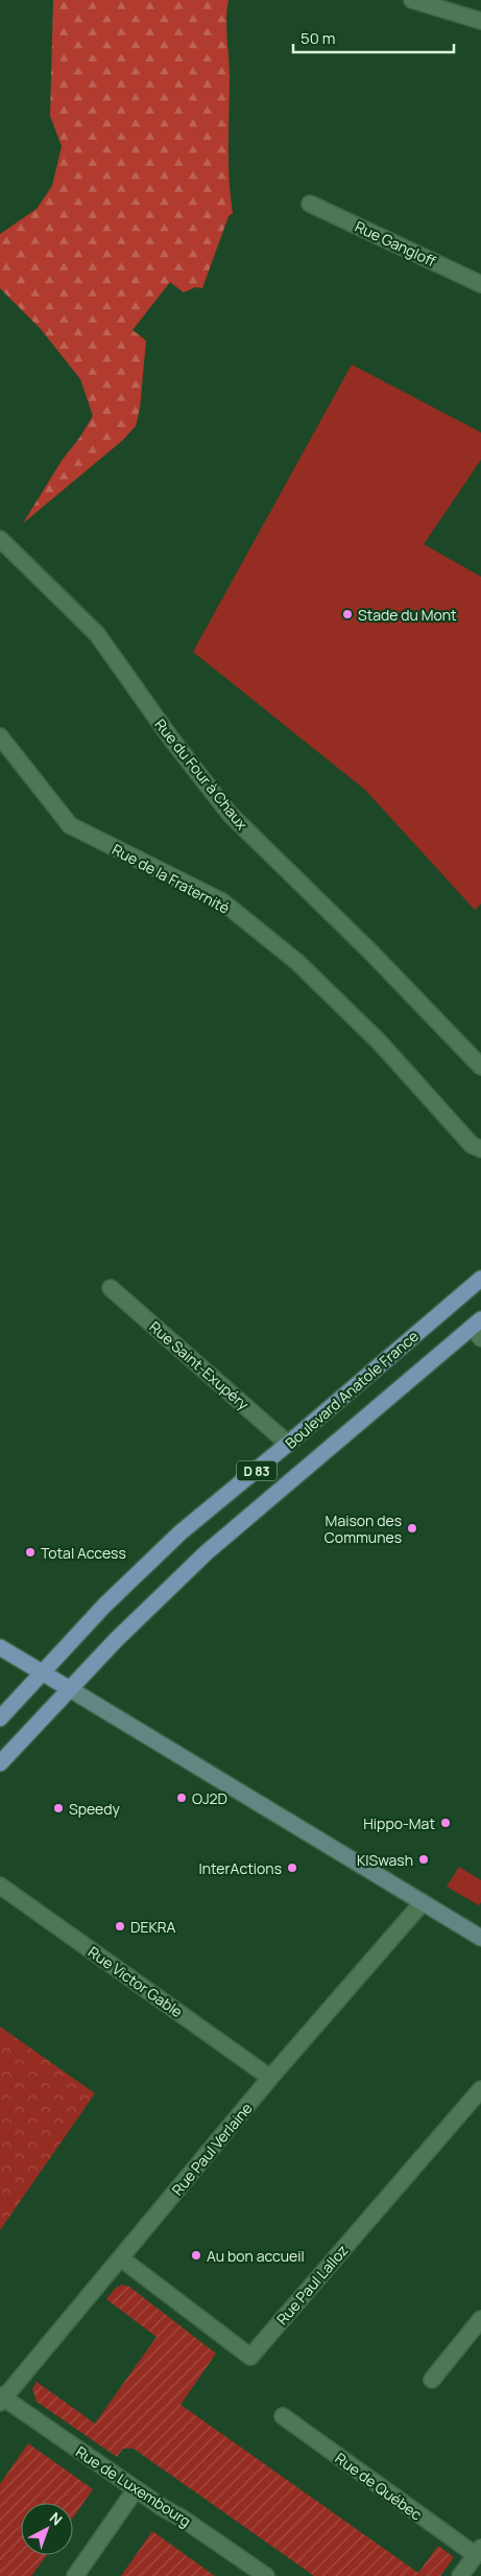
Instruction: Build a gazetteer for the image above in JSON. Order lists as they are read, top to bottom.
{
  "streets": {
    "main road": ["Boulevard Anatole France", "D 83"],
    "street": [
      "Rue Gangloff",
      "Rue du Four à Chaux",
      "Rue de la Fraternité",
      "Rue Saint-Exupéry",
      "Rue Victor Gable",
      "Rue Paul Verlaine",
      "Rue Paul Lalloz",
      "Rue de Luxembourg",
      "Rue de Québec"
    ]
  },
  "crossings": [
    ["Rue Saint-Exupéry", "Boulevard Anatole France"],
    ["Boulevard Anatole France", "D 83"],
    ["Rue Victor Gable", "Rue Paul Verlaine"],
    ["Rue Paul Verlaine", "Rue Paul Lalloz"],
    ["Rue Paul Verlaine", "Rue de Luxembourg"]
  ],
  "places": [
    "Stade du Mont",
    "Maison des Communes",
    "Total Access",
    "OJ2D",
    "Speedy",
    "Hippo-Mat",
    "KISwash",
    "InterActions",
    "DEKRA",
    "Au bon accueil"
  ],
  "scale_bar": "50 m",
  "north": "top right"
}
